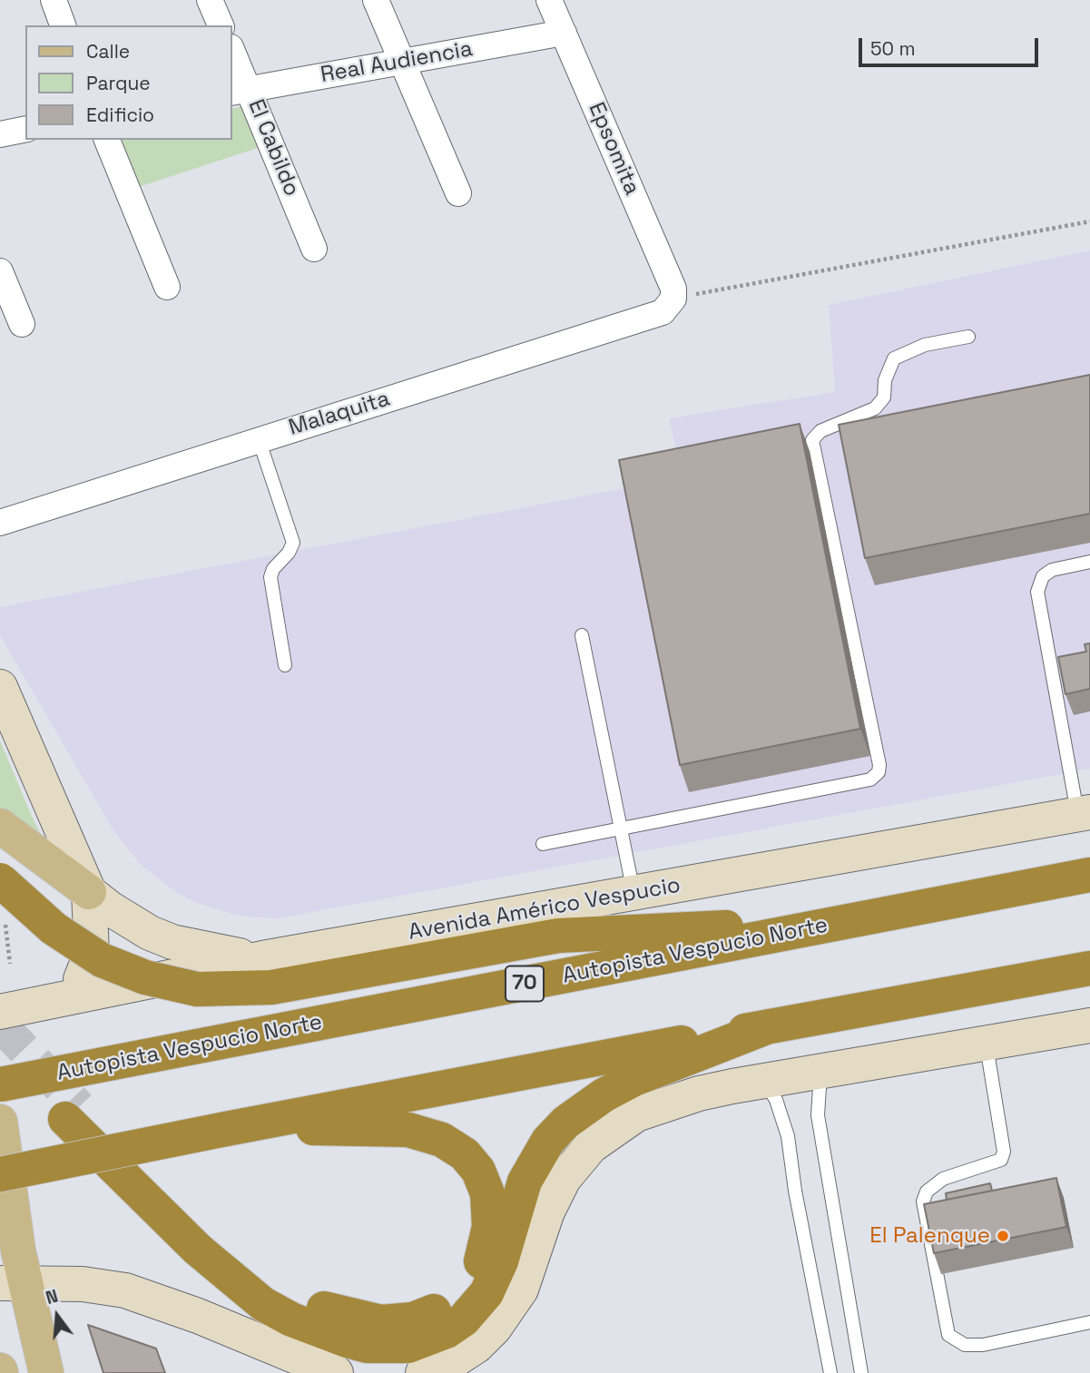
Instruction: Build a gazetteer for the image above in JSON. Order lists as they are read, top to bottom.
{
  "streets": {
    "highway": ["Autopista Vespucio Norte", "70"],
    "main road": ["Avenida Américo Vespucio"],
    "street": [
      "Real Audiencia",
      "El Cabildo",
      "Epsomita",
      "Malaquita"
    ]
  },
  "crossings": [
    ["Real Audiencia", "El Cabildo"],
    ["Real Audiencia", "Epsomita"],
    ["Epsomita", "Malaquita"]
  ],
  "places": ["El Palenque"],
  "legend": ["Calle", "Parque", "Edificio"],
  "scale_bar": "50 m",
  "north": "top"
}
